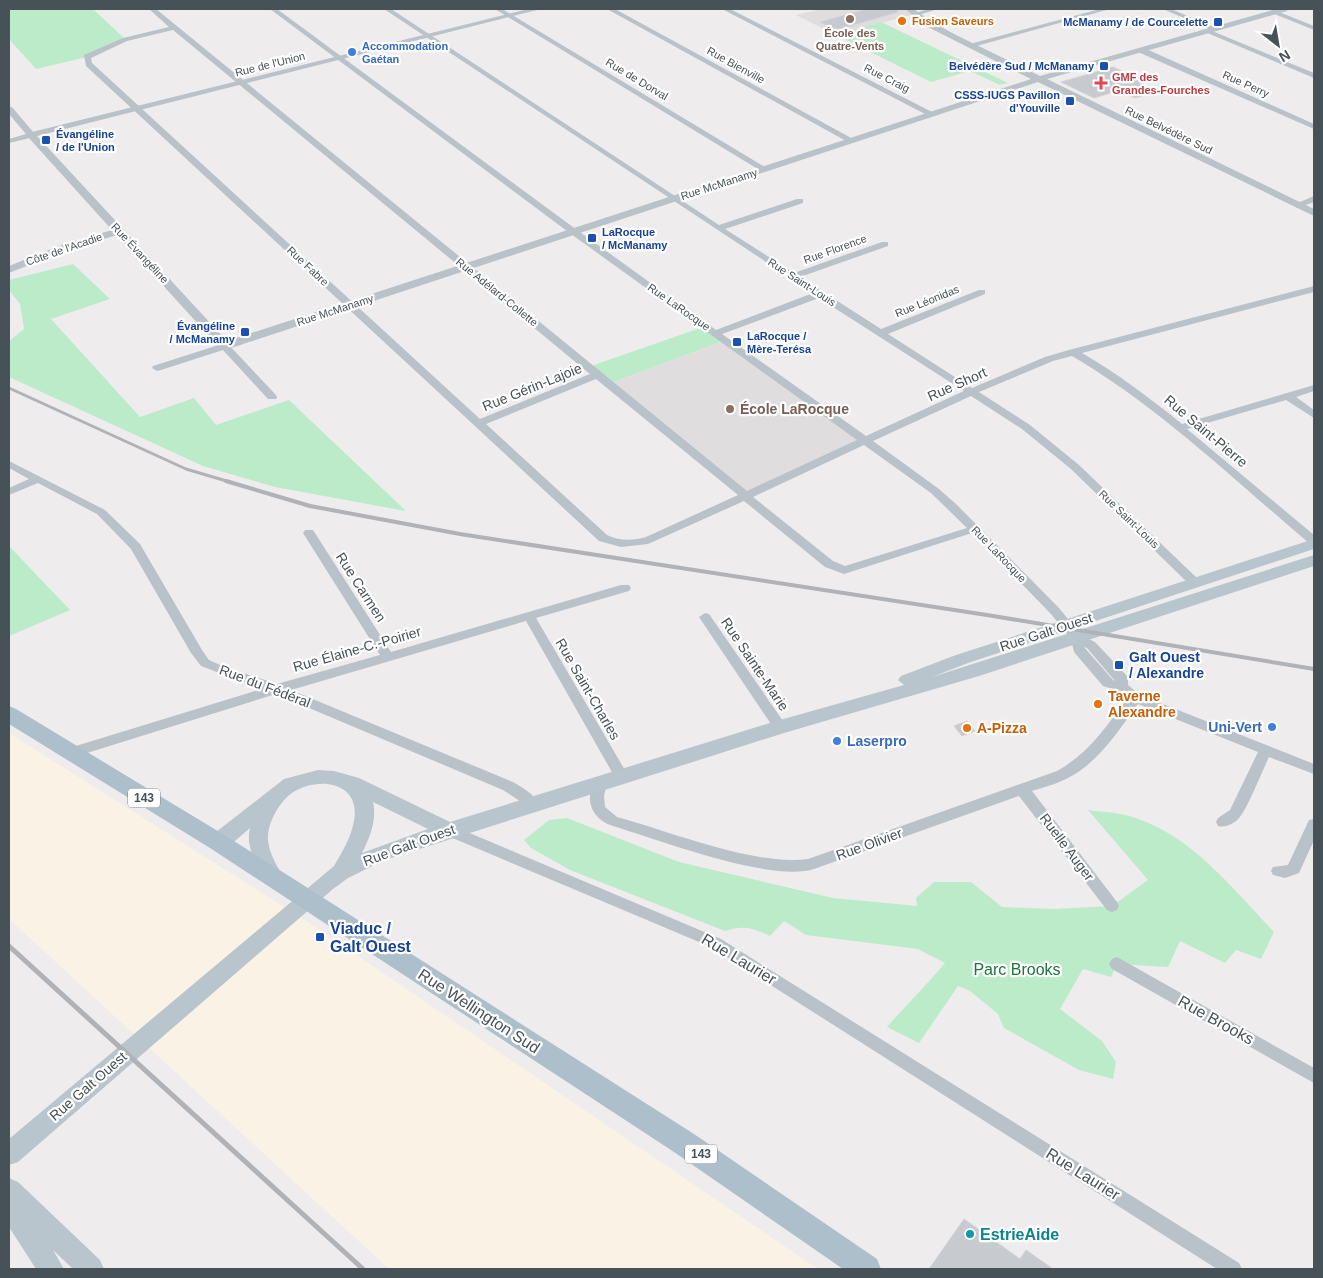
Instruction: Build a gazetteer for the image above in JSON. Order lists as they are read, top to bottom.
{
  "streets": {
    "main road": [
      "Rue Galt Ouest",
      "143",
      "Rue Laurier",
      "Rue Wellington Sud"
    ],
    "street": [
      "Rue de l'Union",
      "Rue Bienville",
      "Rue Craig",
      "Rue de Dorval",
      "Rue Perry",
      "Rue Belvédère Sud",
      "Rue McManamy",
      "Côte de l'Acadie",
      "Rue Florence",
      "Rue Évangéline",
      "Rue Fabre",
      "Rue Saint-Louis",
      "Rue Adélard-Collette",
      "Rue Léonidas",
      "Rue LaRocque",
      "Rue Short",
      "Rue Gérin-Lajoie",
      "Rue Saint-Pierre",
      "Rue Carmen",
      "Rue Élaine-C.-Poirier",
      "Rue Sainte-Marie",
      "Rue du Fédéral",
      "Rue Saint-Charles",
      "Rue Olivier",
      "Ruelle Auger",
      "Rue Brooks"
    ]
  },
  "crossings": [
    ["Rue de l'Union", "Rue de Dorval"],
    ["Rue de l'Union", "Rue Évangéline"],
    ["Rue de l'Union", "Rue Fabre"],
    ["Rue de l'Union", "Rue Saint-Louis"],
    ["Rue de l'Union", "Rue Adélard-Collette"],
    ["Rue de l'Union", "Rue LaRocque"],
    ["Rue Bienville", "Rue McManamy"],
    ["Rue Craig", "Rue McManamy"],
    ["Rue de Dorval", "Rue McManamy"],
    ["Rue Perry", "Rue McManamy"],
    ["Rue Belvédère Sud", "Rue McManamy"],
    ["Rue McManamy", "Rue Évangéline"],
    ["Rue McManamy", "Rue Fabre"],
    ["Rue McManamy", "Rue Saint-Louis"],
    ["Rue McManamy", "Rue Adélard-Collette"],
    ["Rue McManamy", "Rue LaRocque"],
    ["Côte de l'Acadie", "Rue Évangéline"],
    ["Rue Florence", "Rue Saint-Louis"],
    ["Rue Fabre", "Rue Adélard-Collette"],
    ["Rue Fabre", "Rue Short"],
    ["Rue Fabre", "Rue Gérin-Lajoie"],
    ["Rue Saint-Louis", "Rue Léonidas"],
    ["Rue Saint-Louis", "Rue Short"],
    ["Rue Saint-Louis", "Rue Galt Ouest"],
    ["Rue Adélard-Collette", "Rue LaRocque"],
    ["Rue Adélard-Collette", "Rue Short"],
    ["Rue Adélard-Collette", "Rue Gérin-Lajoie"],
    ["Rue LaRocque", "Rue Short"],
    ["Rue LaRocque", "Rue Galt Ouest"],
    ["Rue LaRocque", "Rue Olivier"],
    ["Rue Short", "Rue Saint-Pierre"],
    ["Rue Saint-Pierre", "Rue Galt Ouest"],
    ["Rue Carmen", "Rue Élaine-C.-Poirier"],
    ["Rue Galt Ouest", "Rue Sainte-Marie"],
    ["Rue Galt Ouest", "Rue du Fédéral"],
    ["Rue Galt Ouest", "Rue Saint-Charles"],
    ["Rue Galt Ouest", "Rue Olivier"],
    ["Rue Galt Ouest", "Rue Laurier"],
    ["Rue Élaine-C.-Poirier", "Rue du Fédéral"],
    ["Rue Élaine-C.-Poirier", "Rue Saint-Charles"],
    ["Rue Élaine-C.-Poirier", "Rue Wellington Sud"],
    ["Rue Olivier", "Ruelle Auger"],
    ["Rue Laurier", "Rue Wellington Sud"]
  ],
  "parks": ["Parc Brooks"],
  "places": {
    "other": [
      "École des Quatre-Vents",
      "Fusion Saveurs",
      "Accommodation Gaétan",
      "École LaRocque",
      "Taverne Alexandre",
      "Uni-Vert",
      "A-Pizza",
      "Laserpro",
      "EstrieAide"
    ],
    "transit": [
      "McManamy / de Courcelette",
      "Belvédère Sud / McManamy",
      "CSSS-IUGS Pavillon d'Youville",
      "Évangéline / de l'Union",
      "LaRocque / McManamy",
      "Évangéline / McManamy",
      "LaRocque / Mère-Terésa",
      "Galt Ouest / Alexandre",
      "Viaduc / Galt Ouest"
    ],
    "health": ["GMF des Grandes-Fourches"]
  },
  "north": "bottom right"
}
